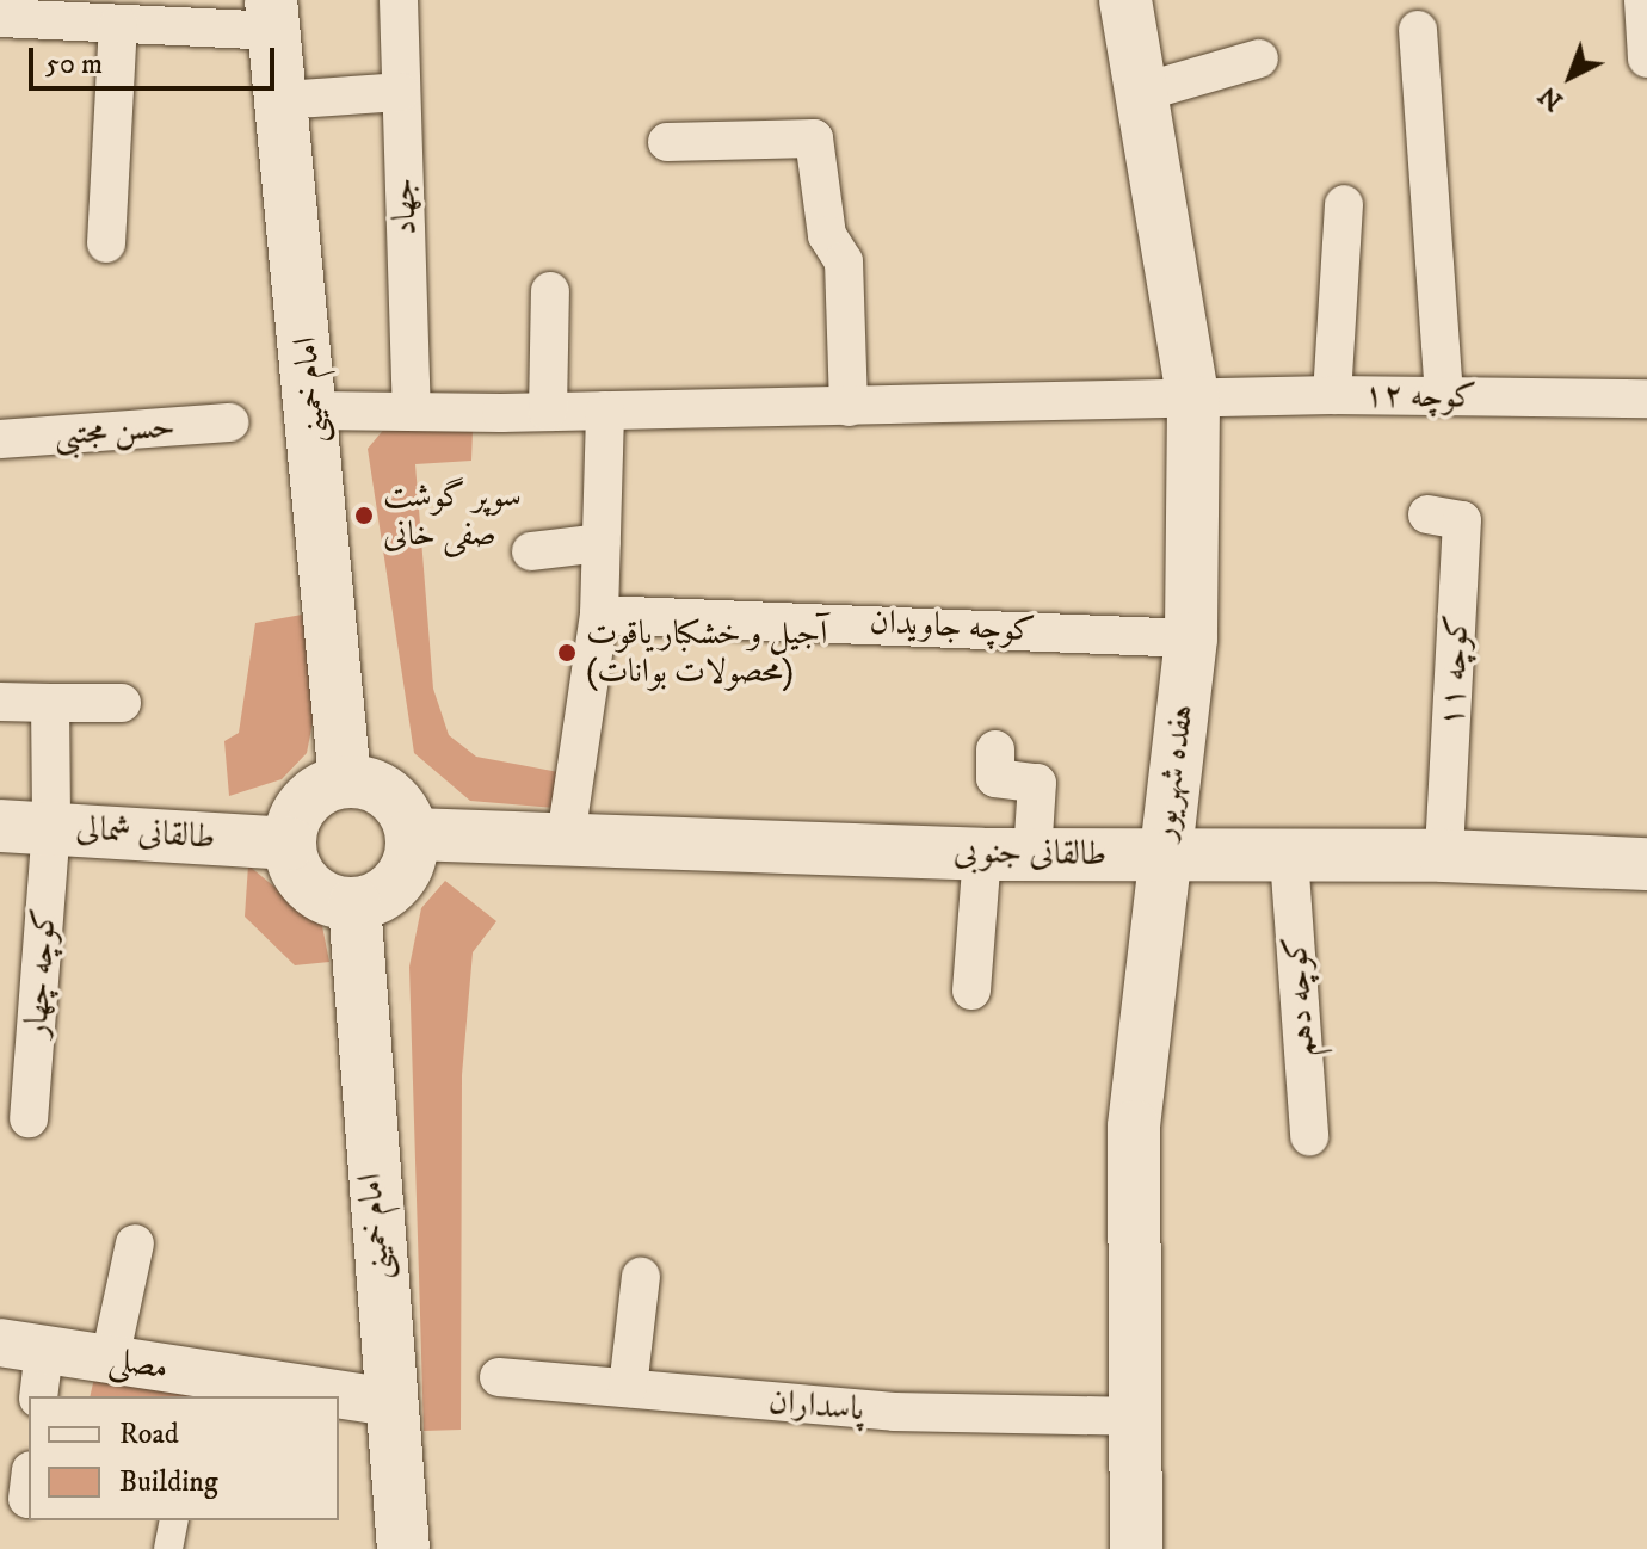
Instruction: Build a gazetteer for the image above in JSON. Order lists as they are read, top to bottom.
{
  "streets": {
    "main road": [
      "امام خمینی",
      "هفده شهریور",
      "طالقانی شمالی",
      "طالقانی جنوبی"
    ],
    "street": [
      "جهاد",
      "کوچه ۱۲",
      "حسن مجتبی",
      "کوچه جاویدان",
      "کوچه ۱۱",
      "کوچه چهار",
      "کوچه دهم",
      "مصلی",
      "پاسداران"
    ]
  },
  "crossings": [
    ["جهاد", "کوچه ۱۲"],
    ["امام خمینی", "کوچه ۱۲"],
    ["امام خمینی", "طالقانی شمالی"],
    ["امام خمینی", "طالقانی جنوبی"],
    ["امام خمینی", "مصلی"],
    ["کوچه ۱۲", "هفده شهریور"],
    ["کوچه جاویدان", "هفده شهریور"],
    ["کوچه ۱۱", "طالقانی جنوبی"],
    ["هفده شهریور", "طالقانی جنوبی"],
    ["هفده شهریور", "پاسداران"],
    ["طالقانی شمالی", "طالقانی جنوبی"],
    ["طالقانی شمالی", "کوچه چهار"],
    ["طالقانی جنوبی", "کوچه دهم"]
  ],
  "places": ["سوپر گوشت صفی خانی", "آجیل و خشکبار یاقوت (محصولات بوانات)"],
  "legend": ["Road", "Building"],
  "scale_bar": "50 m",
  "north": "bottom left"
}
